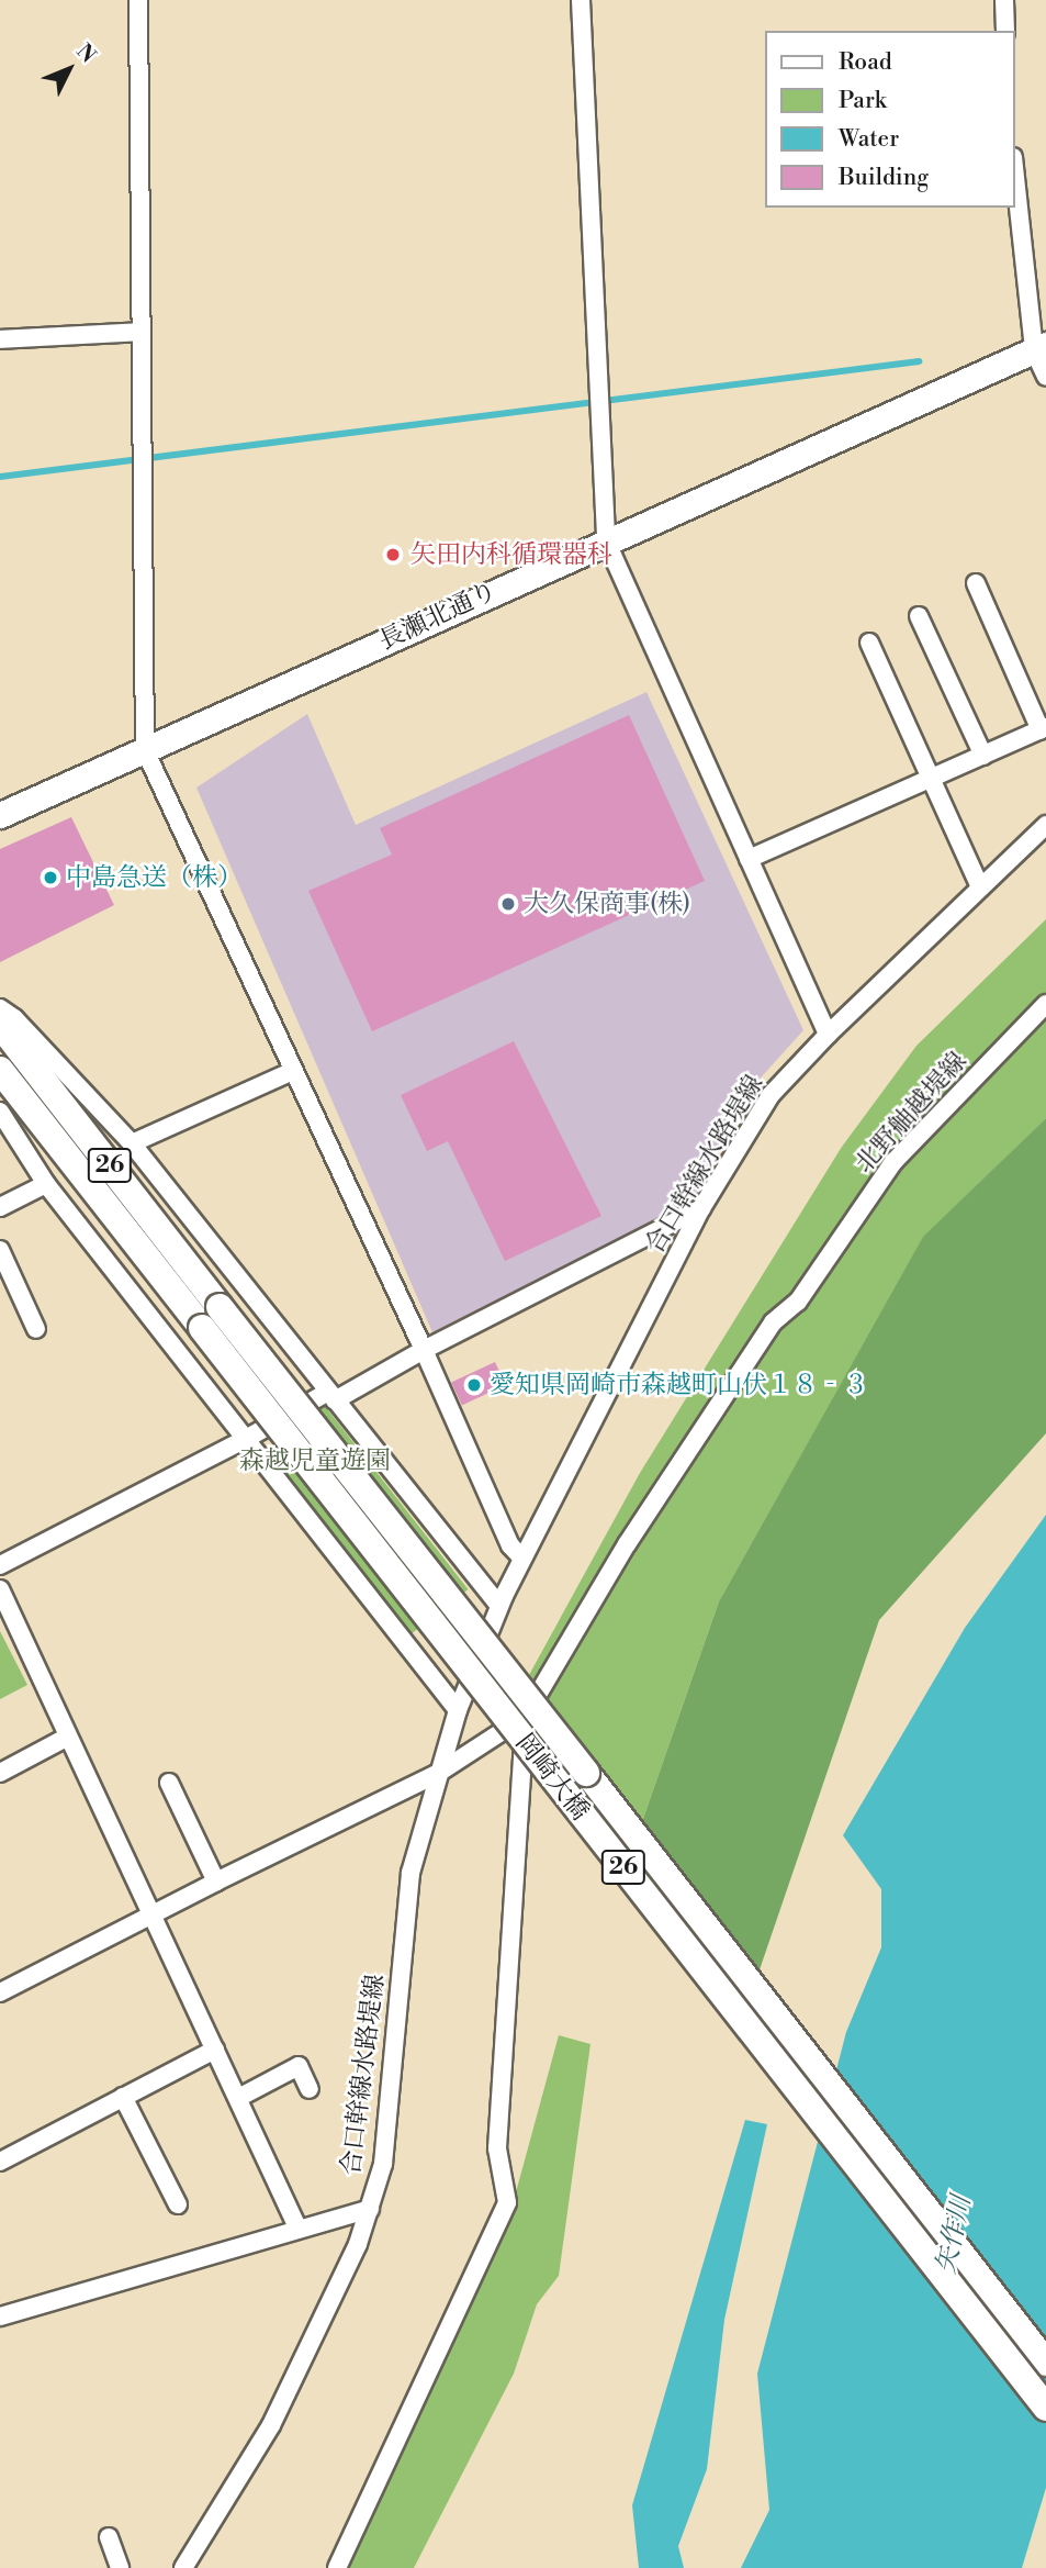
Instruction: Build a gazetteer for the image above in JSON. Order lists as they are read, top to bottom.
{
  "streets": {
    "main road": ["26", "岡崎大橋"],
    "street": ["長瀬北通り", "北野舳越堤線", "合口幹線水路堤線"]
  },
  "water": ["矢作川"],
  "parks": ["森越児童遊園"],
  "places": [
    "矢田内科循環器科",
    "中島急送（株）",
    "大久保商事(株)",
    "愛知県岡崎市森越町山伏１８‐３"
  ],
  "legend": [
    "Road",
    "Park",
    "Water",
    "Building"
  ],
  "north": "top right"
}
